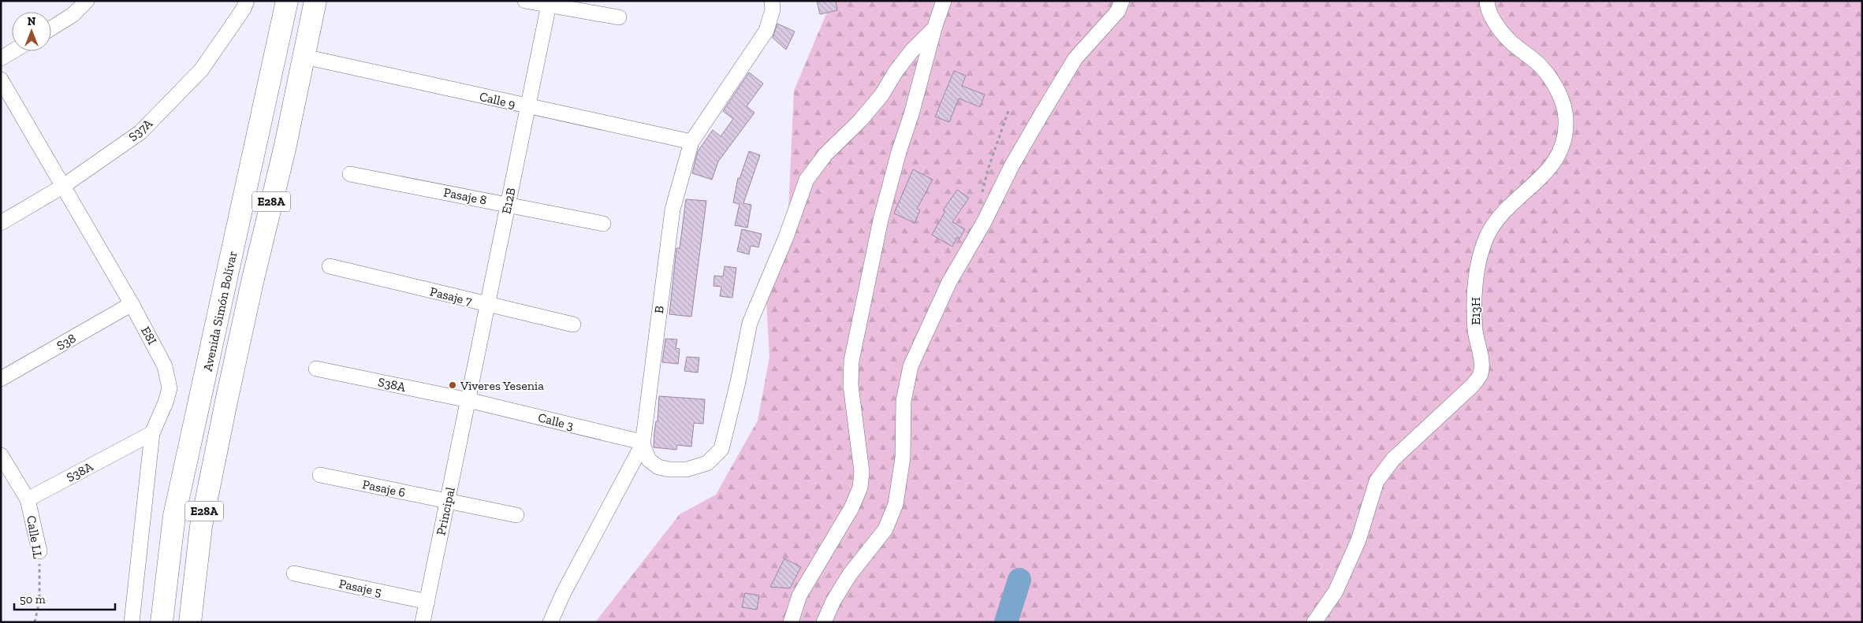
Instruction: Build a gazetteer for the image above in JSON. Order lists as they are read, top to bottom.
{
  "streets": {
    "highway": ["E28A", "Avenida Simón Bolívar"],
    "street": [
      "Calle 9",
      "S37A",
      "Pasaje 8",
      "E12B",
      "Pasaje 7",
      "B",
      "E13H",
      "E8I",
      "S38",
      "S38A",
      "Calle 3",
      "Pasaje 6",
      "Principal",
      "Calle LL",
      "Pasaje 5"
    ]
  },
  "crossings": [
    ["Calle 9", "E12B"],
    ["Calle 9", "B"],
    ["Calle 9", "Avenida Simón Bolívar"],
    ["S37A", "E8I"],
    ["Pasaje 8", "E12B"],
    ["E12B", "Pasaje 7"],
    ["E12B", "S38A"],
    ["E12B", "Calle 3"],
    ["E12B", "Principal"],
    ["B", "Calle 3"],
    ["E8I", "S38"],
    ["E8I", "S38A"],
    ["S38A", "Calle 3"],
    ["S38A", "Principal"],
    ["S38A", "Calle LL"],
    ["Calle 3", "Principal"],
    ["Pasaje 6", "Principal"],
    ["Principal", "Pasaje 5"]
  ],
  "places": ["Viveres Yesenia"],
  "scale_bar": "50 m",
  "north": "top"
}
